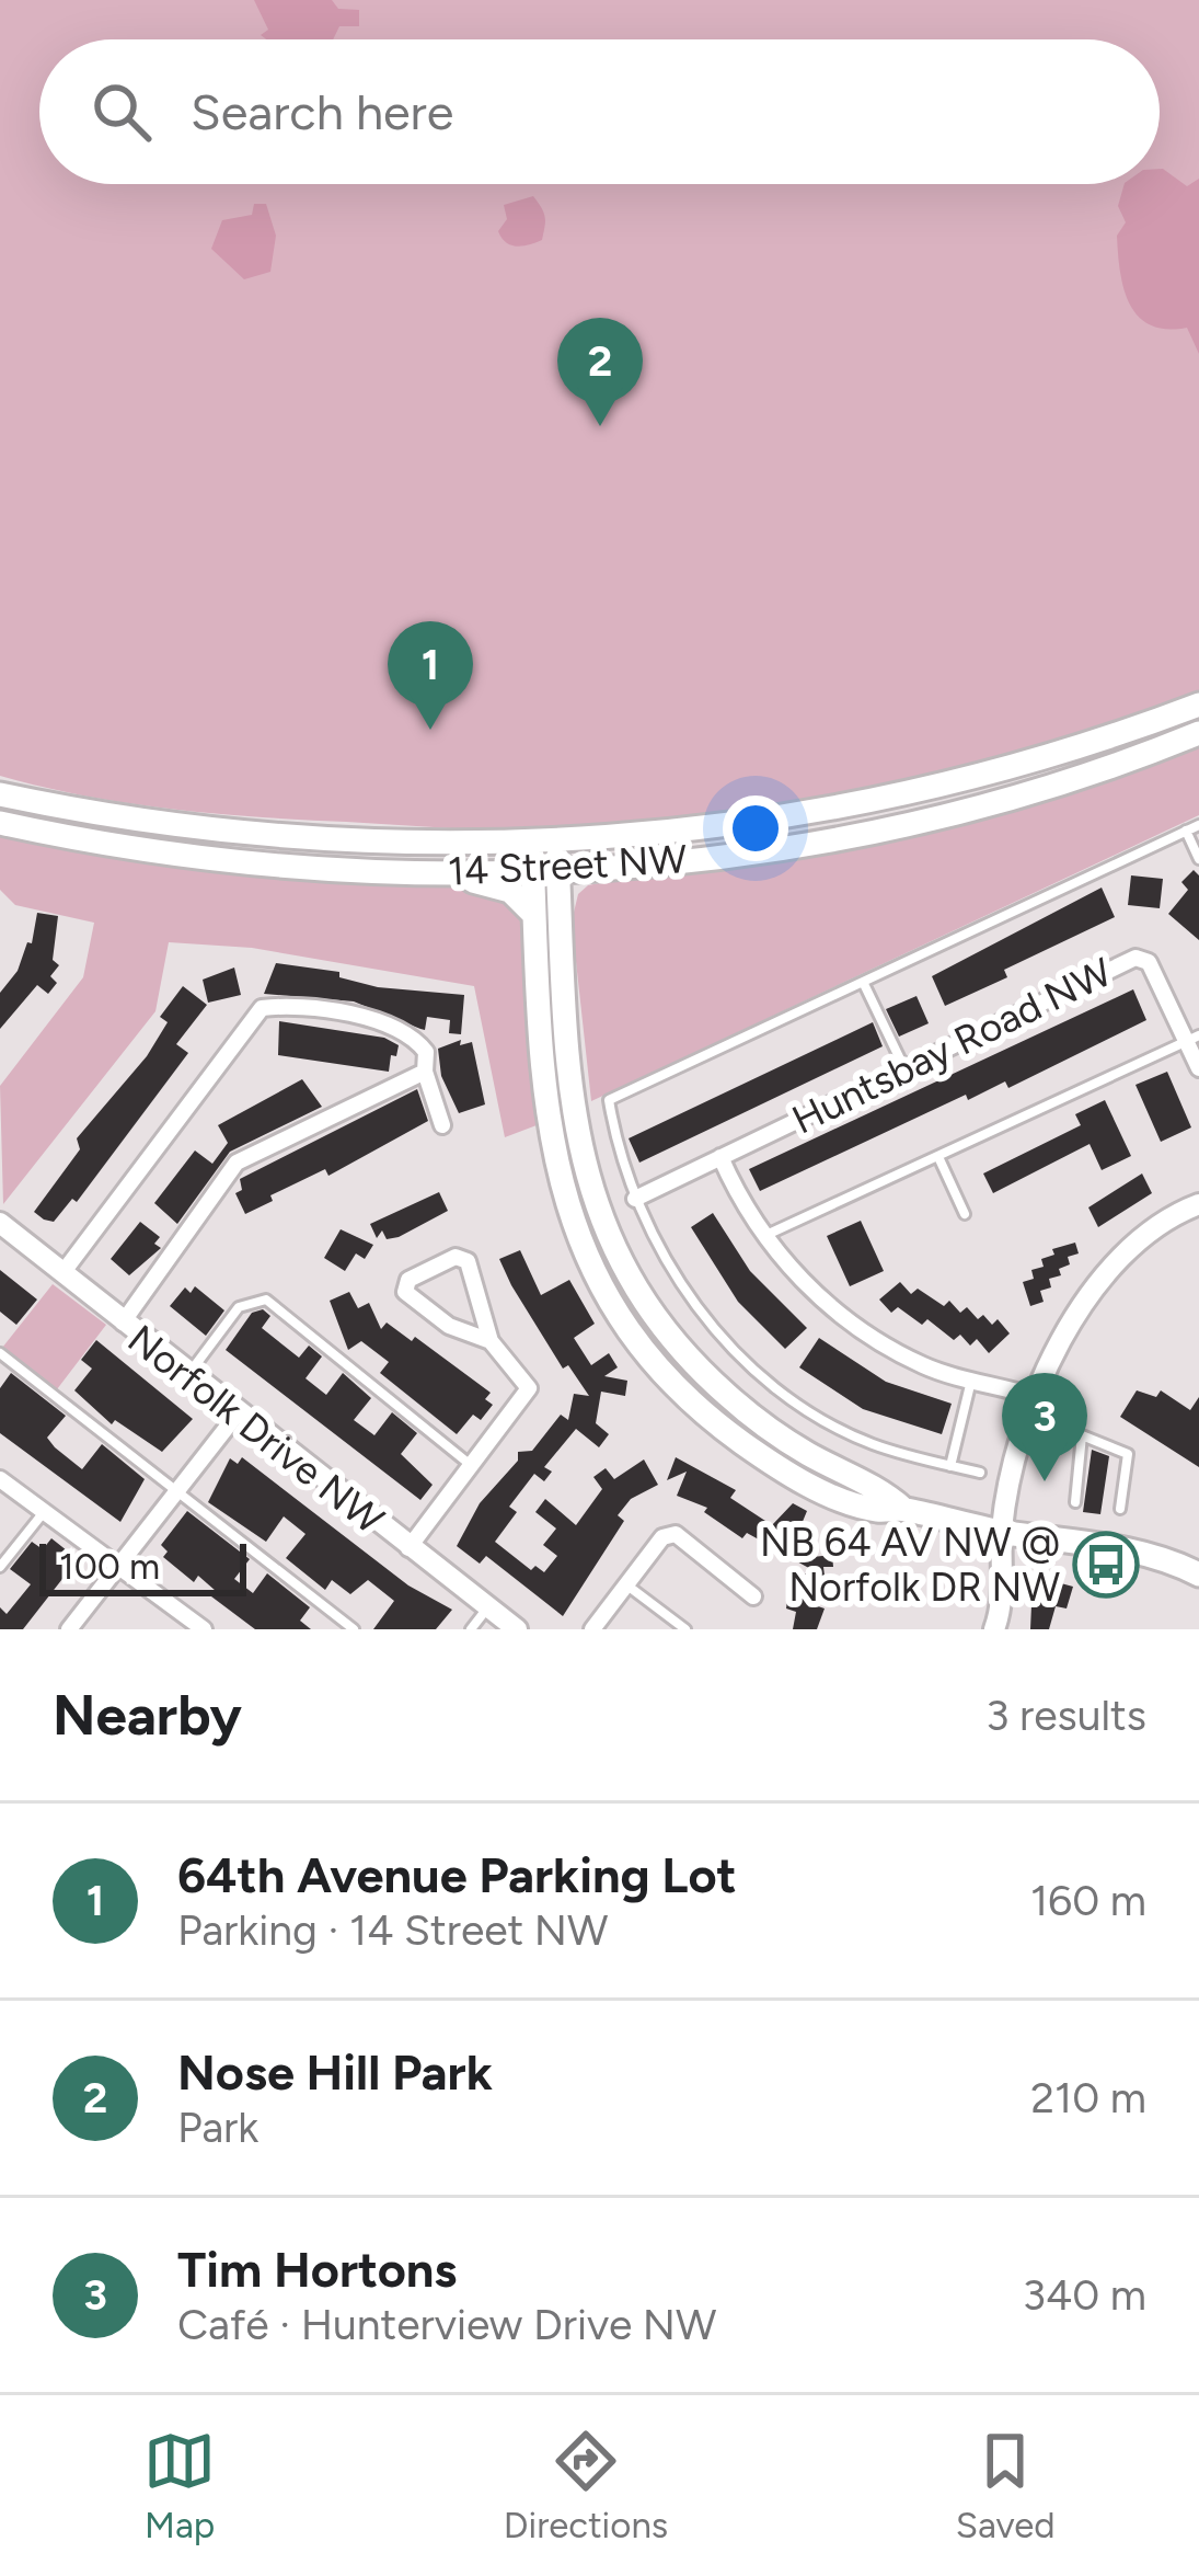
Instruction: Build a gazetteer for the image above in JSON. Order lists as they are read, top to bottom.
{
  "streets": {
    "main road": ["14 Street NW"],
    "street": ["Huntsbay Road NW", "Norfolk Drive NW"]
  },
  "places": {
    "bus stop": ["NB 64 AV NW @ Norfolk DR NW"]
  },
  "scale_bar": "100 m",
  "page": {
    "search": "Search here",
    "pins": ["2", "1", "3"],
    "scale": "100 m",
    "heading": ["Nearby", "3 results"],
    "list": [
      {
        "mark": "1",
        "name": "64th Avenue Parking Lot",
        "note": "Parking · 14 Street NW",
        "value": "160 m"
      },
      {
        "mark": "2",
        "name": "Nose Hill Park",
        "note": "Park",
        "value": "210 m"
      },
      {
        "mark": "3",
        "name": "Tim Hortons",
        "note": "Café · Hunterview Drive NW",
        "value": "340 m"
      }
    ],
    "nav": ["Map", "Directions", "Saved"]
  }
}
